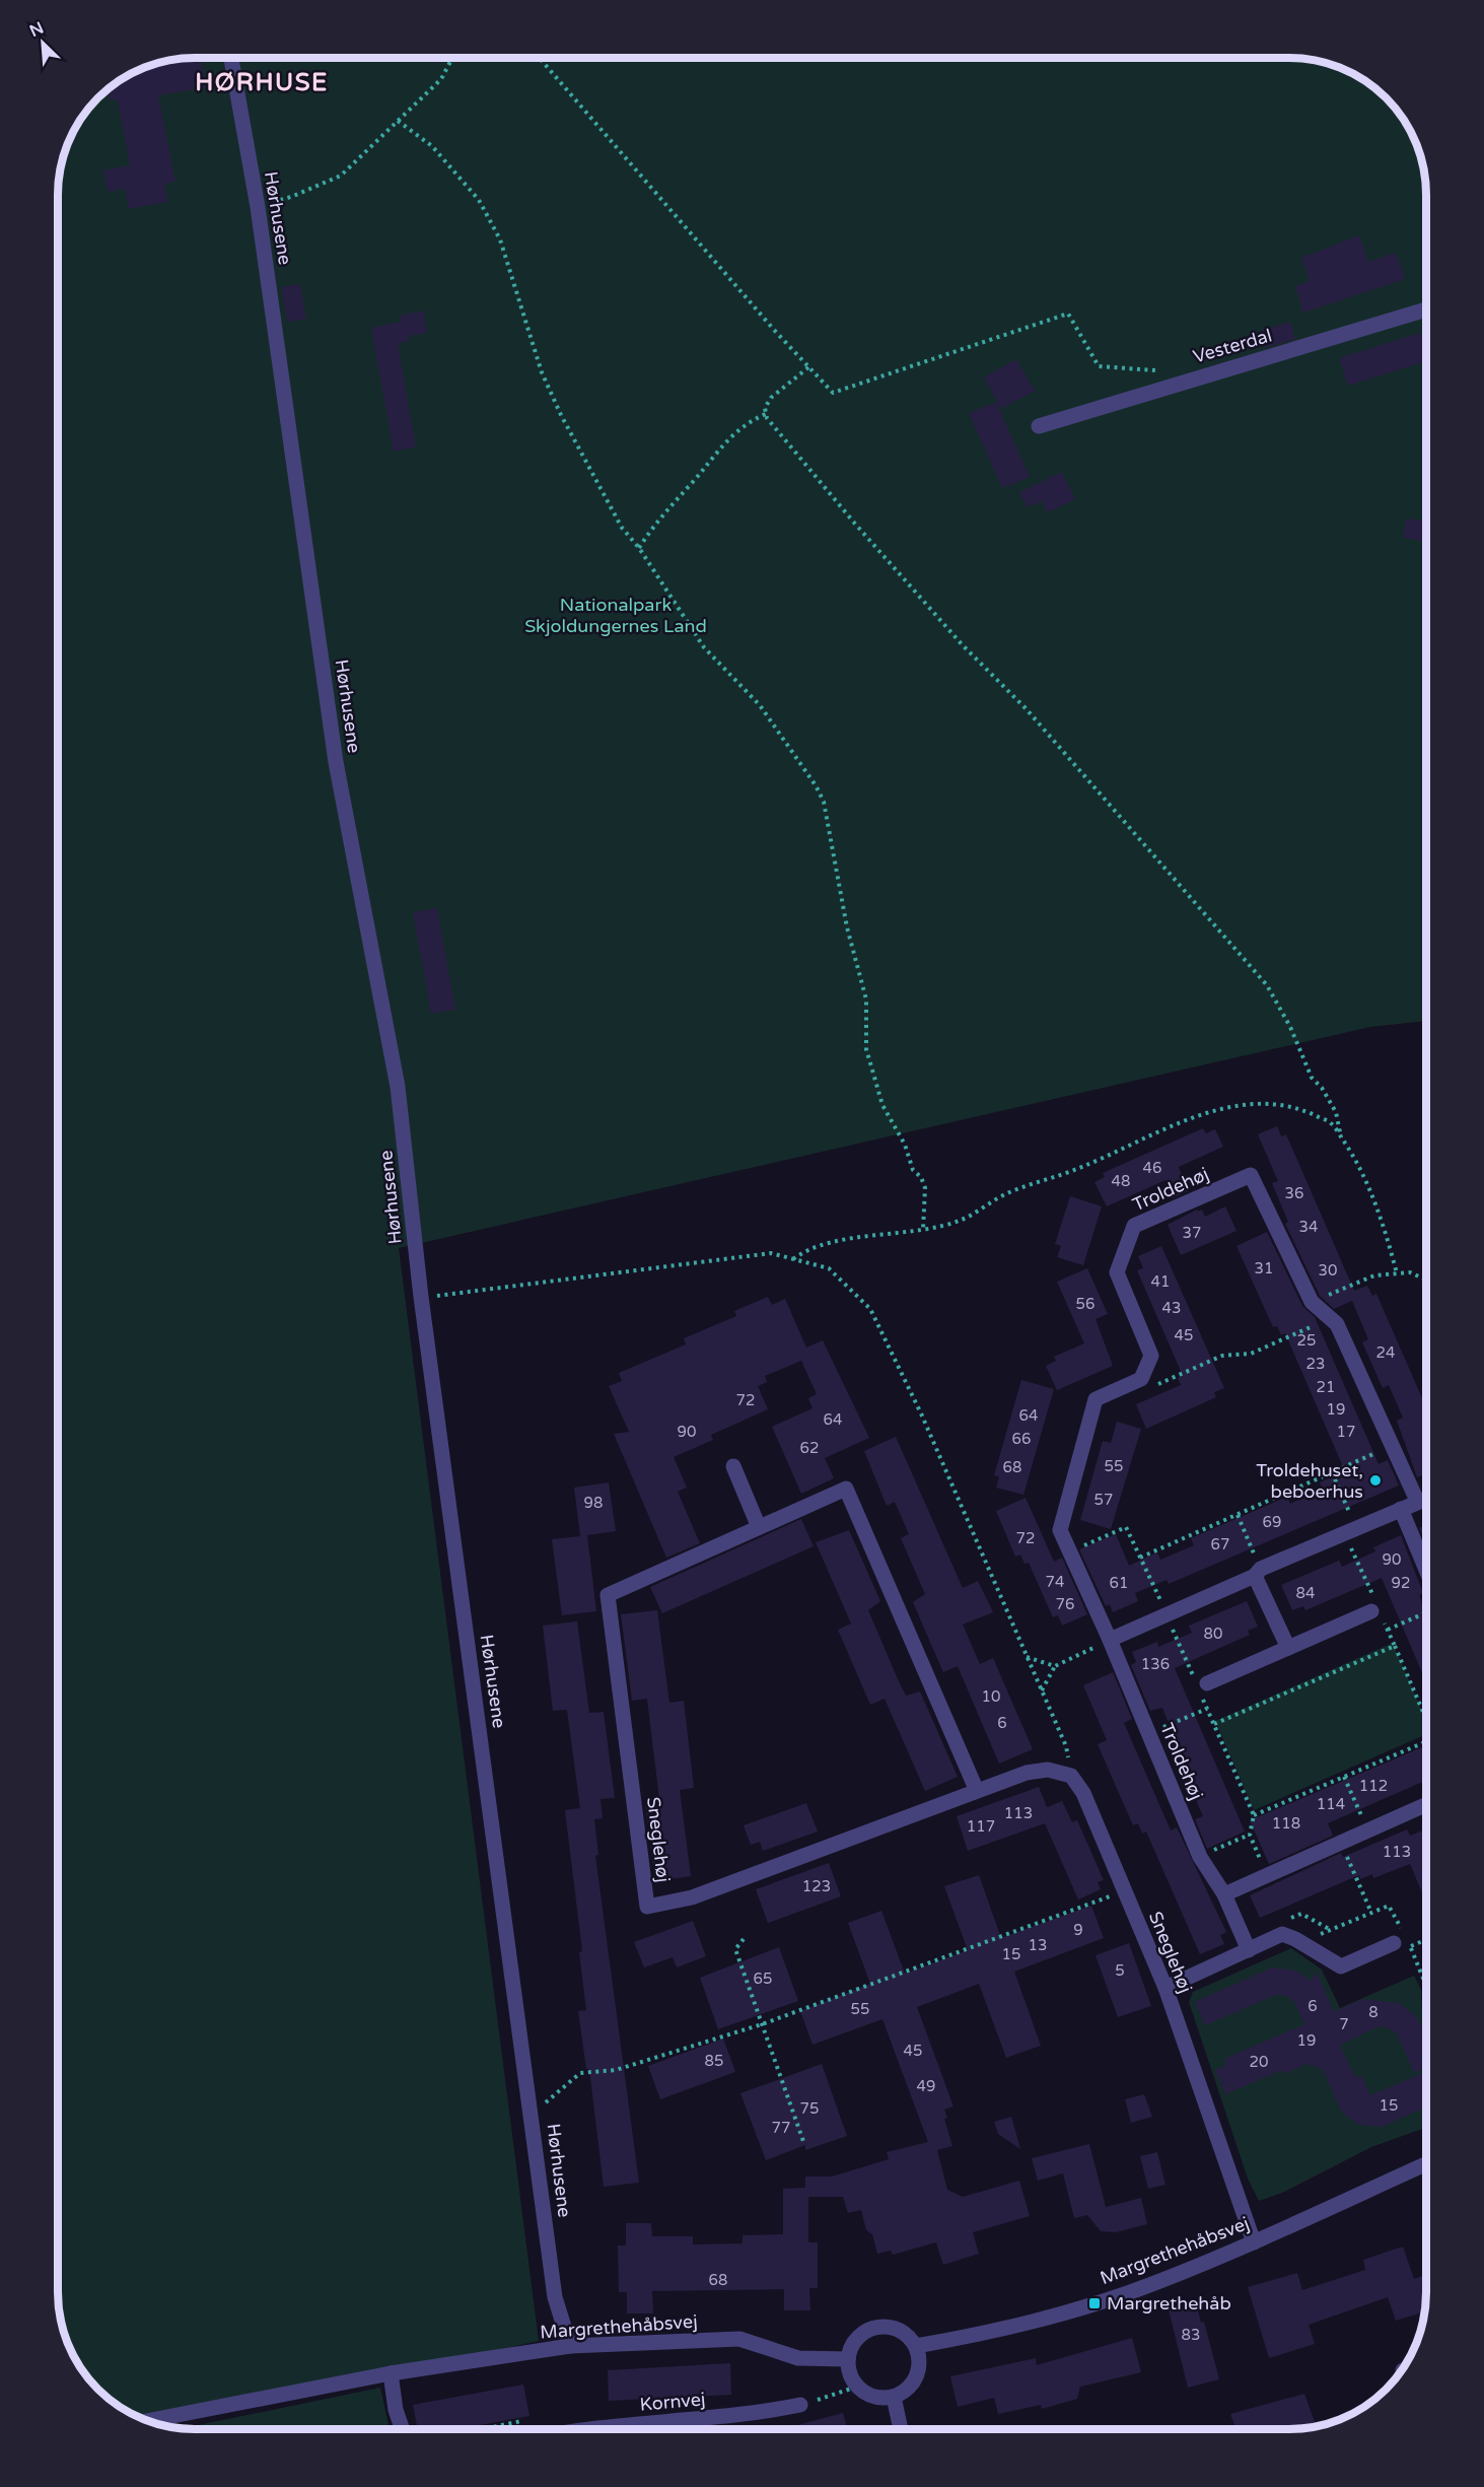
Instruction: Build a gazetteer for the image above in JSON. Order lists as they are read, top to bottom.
{
  "streets": {
    "street": [
      "Hørhusene",
      "Vesterdal",
      "Troldehøj",
      "Sneglehøj",
      "Margrethehåbsvej",
      "Kornvej"
    ]
  },
  "crossings": [
    ["Hørhusene", "Margrethehåbsvej"],
    ["Sneglehøj", "Margrethehåbsvej"]
  ],
  "districts": ["HØRHUSE"],
  "parks": ["Nationalpark Skjoldungernes Land"],
  "places": {
    "other": ["Troldehuset, beboerhus"],
    "transit": ["Margrethehåb"]
  },
  "house_numbers": [
    "46",
    "48",
    "36",
    "34",
    "37",
    "31",
    "30",
    "41",
    "56",
    "43",
    "45",
    "25",
    "24",
    "23",
    "21",
    "72",
    "19",
    "64",
    "64",
    "90",
    "17",
    "66",
    "62",
    "55",
    "68",
    "57",
    "98",
    "69",
    "72",
    "67",
    "90",
    "74",
    "61",
    "92",
    "84",
    "76",
    "80",
    "136",
    "10",
    "6",
    "112",
    "114",
    "113",
    "118",
    "117",
    "113",
    "123",
    "9",
    "13",
    "15",
    "5",
    "65",
    "6",
    "55",
    "8",
    "7",
    "19",
    "45",
    "85",
    "20",
    "49",
    "15",
    "75",
    "77",
    "68",
    "83"
  ],
  "north": "top left"
}
